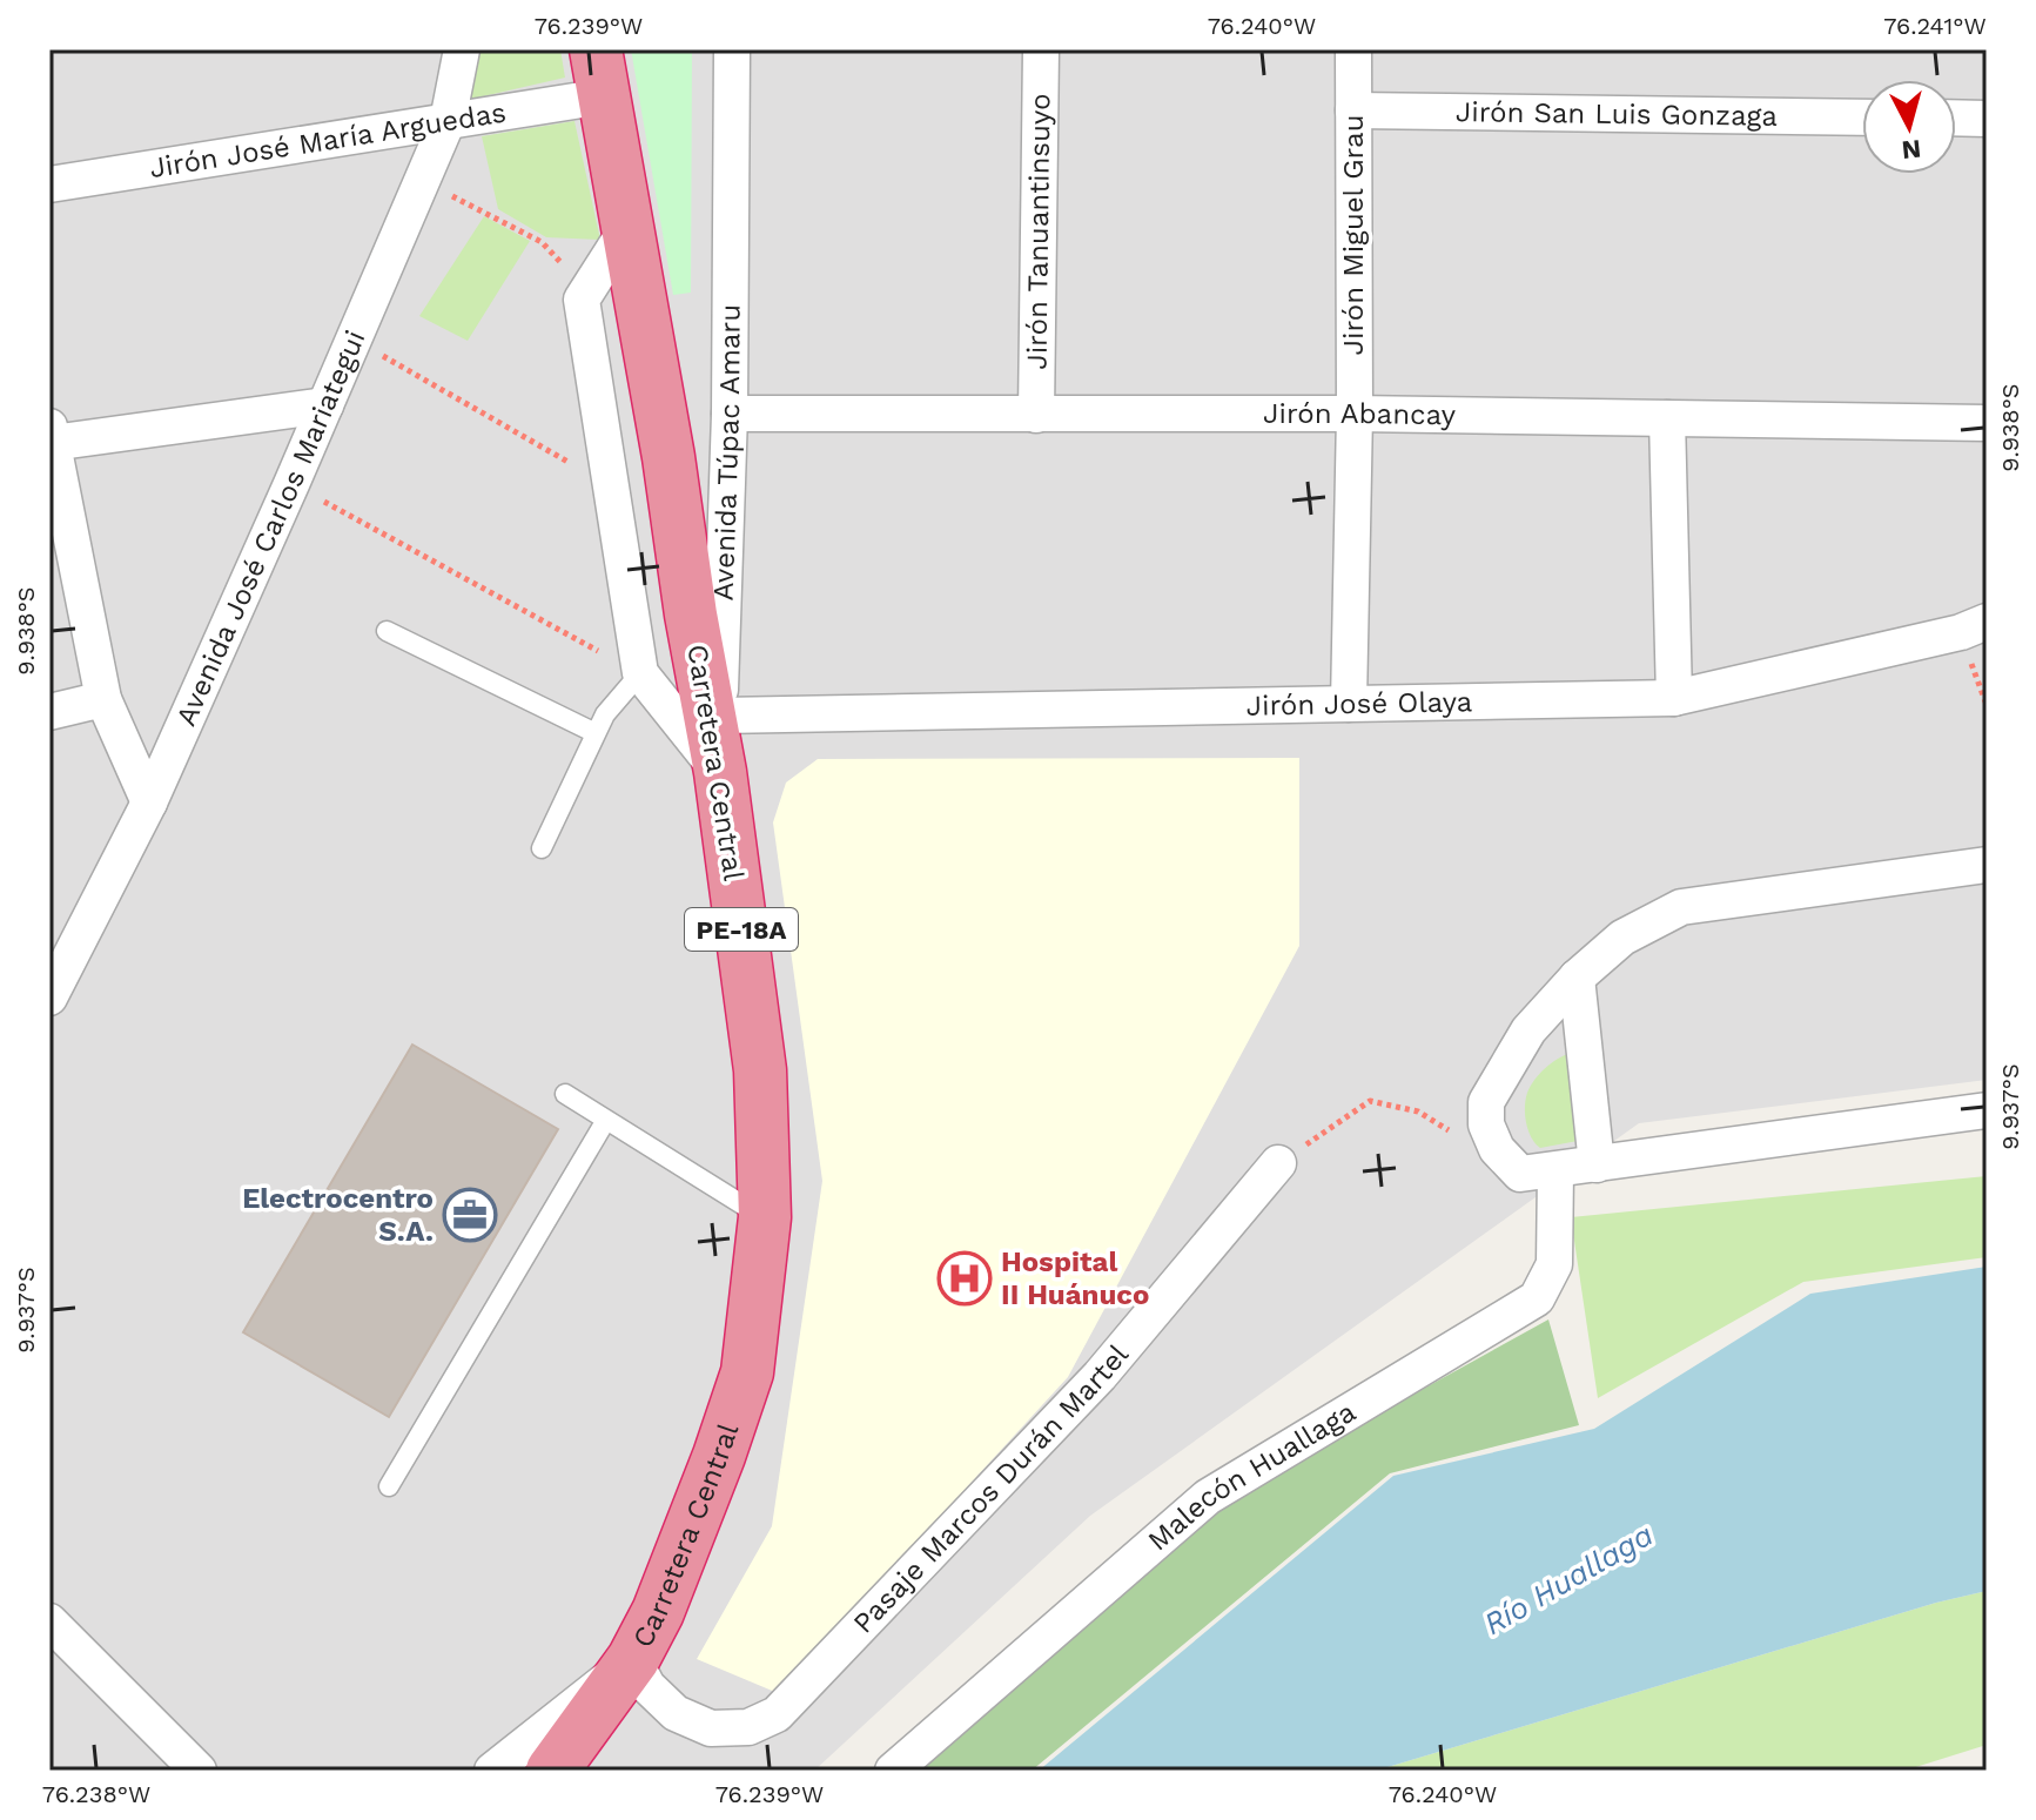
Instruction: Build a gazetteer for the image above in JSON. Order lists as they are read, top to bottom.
{
  "streets": {
    "highway": ["Carretera Central", "PE-18A"],
    "street": [
      "Jirón San Luis Gonzaga",
      "Jirón José María Arguedas",
      "Jirón Tanuantinsuyo",
      "Jirón Miguel Grau",
      "Jirón Abancay",
      "Avenida Túpac Amaru",
      "Avenida José Carlos Mariategui",
      "Jirón José Olaya",
      "Malecón Huallaga",
      "Pasaje Marcos Durán Martel"
    ]
  },
  "crossings": [
    ["Jirón San Luis Gonzaga", "Jirón Miguel Grau"],
    ["Jirón José María Arguedas", "Avenida José Carlos Mariategui"],
    ["Jirón José María Arguedas", "Carretera Central"],
    ["Jirón Tanuantinsuyo", "Jirón Abancay"],
    ["Jirón Miguel Grau", "Jirón Abancay"],
    ["Jirón Miguel Grau", "Jirón José Olaya"],
    ["Jirón Abancay", "Avenida Túpac Amaru"],
    ["Avenida Túpac Amaru", "Jirón José Olaya"],
    ["Avenida Túpac Amaru", "Carretera Central"],
    ["Carretera Central", "Pasaje Marcos Durán Martel"]
  ],
  "water": ["Río Huallaga"],
  "places": {
    "office": ["Electrocentro S.A."],
    "hospital": ["Hospital II Huánuco"]
  },
  "north": "bottom",
  "coordinates": [
    "76.239°W",
    "76.240°W",
    "76.241°W",
    "9.938°S",
    "9.937°S",
    "76.238°W"
  ]
}
